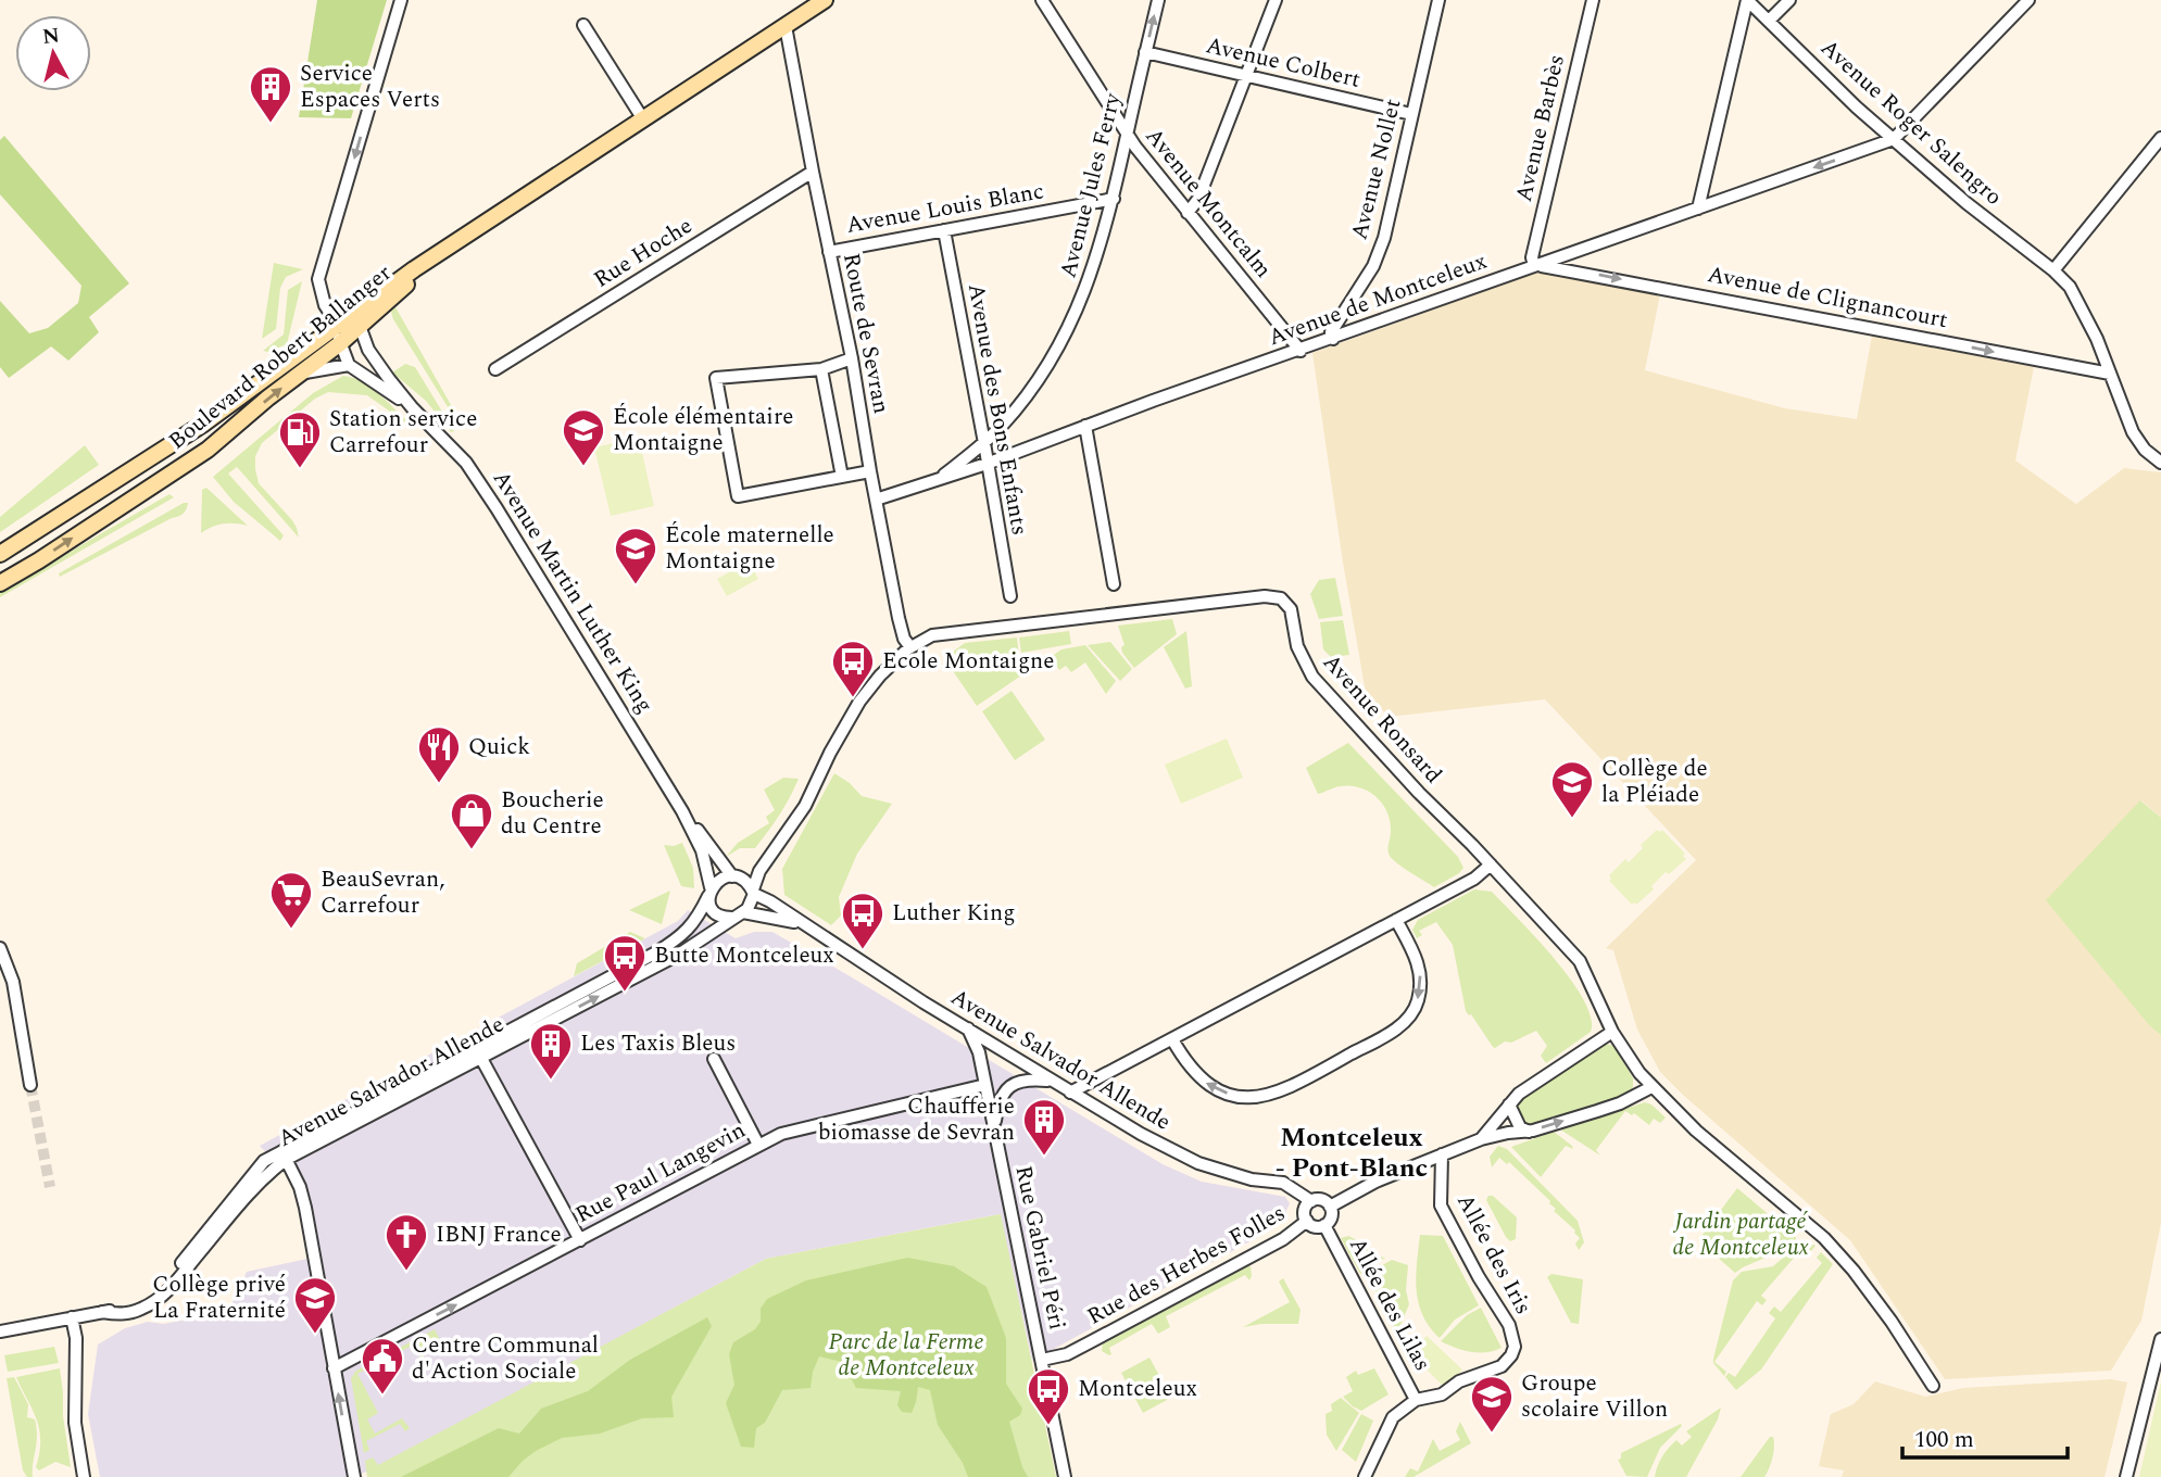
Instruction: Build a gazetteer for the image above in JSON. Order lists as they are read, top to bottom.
{
  "streets": {
    "main road": ["Boulevard Robert Ballanger"],
    "street": [
      "Avenue Colbert",
      "Avenue Roger Salengro",
      "Avenue Barbès",
      "Avenue Nollet",
      "Avenue Jules Ferry",
      "Avenue Montcalm",
      "Avenue Louis Blanc",
      "Rue Hoche",
      "Avenue de Clignancourt",
      "Avenue de Montceleux",
      "Route de Sevran",
      "Avenue des Bons Enfants",
      "Avenue Martin Luther King",
      "Avenue Ronsard",
      "Avenue Salvador Allende",
      "Rue Paul Langevin",
      "Rue Gabriel Péri",
      "Allée des Iris",
      "Rue des Herbes Folles",
      "Allée des Lilas"
    ]
  },
  "crossings": [
    ["Avenue Colbert", "Avenue Nollet"],
    ["Avenue Colbert", "Avenue Jules Ferry"],
    ["Avenue Roger Salengro", "Avenue de Clignancourt"],
    ["Avenue Roger Salengro", "Avenue de Montceleux"],
    ["Avenue Barbès", "Avenue de Clignancourt"],
    ["Avenue Barbès", "Avenue de Montceleux"],
    ["Avenue Nollet", "Avenue de Montceleux"],
    ["Avenue Jules Ferry", "Avenue Montcalm"],
    ["Avenue Jules Ferry", "Avenue Louis Blanc"],
    ["Avenue Jules Ferry", "Avenue de Montceleux"],
    ["Avenue Jules Ferry", "Avenue des Bons Enfants"],
    ["Avenue Montcalm", "Avenue de Montceleux"],
    ["Avenue Louis Blanc", "Route de Sevran"],
    ["Avenue Louis Blanc", "Avenue des Bons Enfants"],
    ["Rue Hoche", "Route de Sevran"],
    ["Avenue de Clignancourt", "Avenue de Montceleux"],
    ["Avenue de Montceleux", "Route de Sevran"],
    ["Avenue de Montceleux", "Avenue des Bons Enfants"],
    ["Route de Sevran", "Boulevard Robert Ballanger"],
    ["Route de Sevran", "Avenue Ronsard"],
    ["Boulevard Robert Ballanger", "Avenue Martin Luther King"],
    ["Avenue Martin Luther King", "Avenue Ronsard"],
    ["Avenue Martin Luther King", "Avenue Salvador Allende"],
    ["Avenue Ronsard", "Avenue Salvador Allende"],
    ["Avenue Salvador Allende", "Rue Gabriel Péri"],
    ["Avenue Salvador Allende", "Rue des Herbes Folles"],
    ["Avenue Salvador Allende", "Allée des Lilas"],
    ["Rue Paul Langevin", "Rue Gabriel Péri"],
    ["Rue Gabriel Péri", "Rue des Herbes Folles"],
    ["Allée des Iris", "Allée des Lilas"],
    ["Rue des Herbes Folles", "Allée des Lilas"]
  ],
  "one_way": ["Avenue de Clignancourt", "Rue Paul Langevin"],
  "districts": ["Montceleux - Pont-Blanc"],
  "parks": ["Jardin partagé de Montceleux", "Parc de la Ferme de Montceleux"],
  "places": {
    "building": ["Service Espaces Verts", "Les Taxis Bleus", "Chaufferie biomasse de Sevran"],
    "school or university": [
      "École élémentaire Montaigne",
      "École maternelle Montaigne",
      "Collège de la Pléiade",
      "Collège privé La Fraternité",
      "Groupe scolaire Villon"
    ],
    "fuel station": ["Station service Carrefour"],
    "bus stop": [
      "Ecole Montaigne",
      "Luther King",
      "Butte Montceleux",
      "Montceleux"
    ],
    "restaurant": ["Quick"],
    "shop": ["Boucherie du Centre"],
    "supermarket": ["BeauSevran, Carrefour"],
    "church": ["IBNJ France"],
    "public building": ["Centre Communal d'Action Sociale"]
  },
  "scale_bar": "100 m",
  "north": "top"
}
